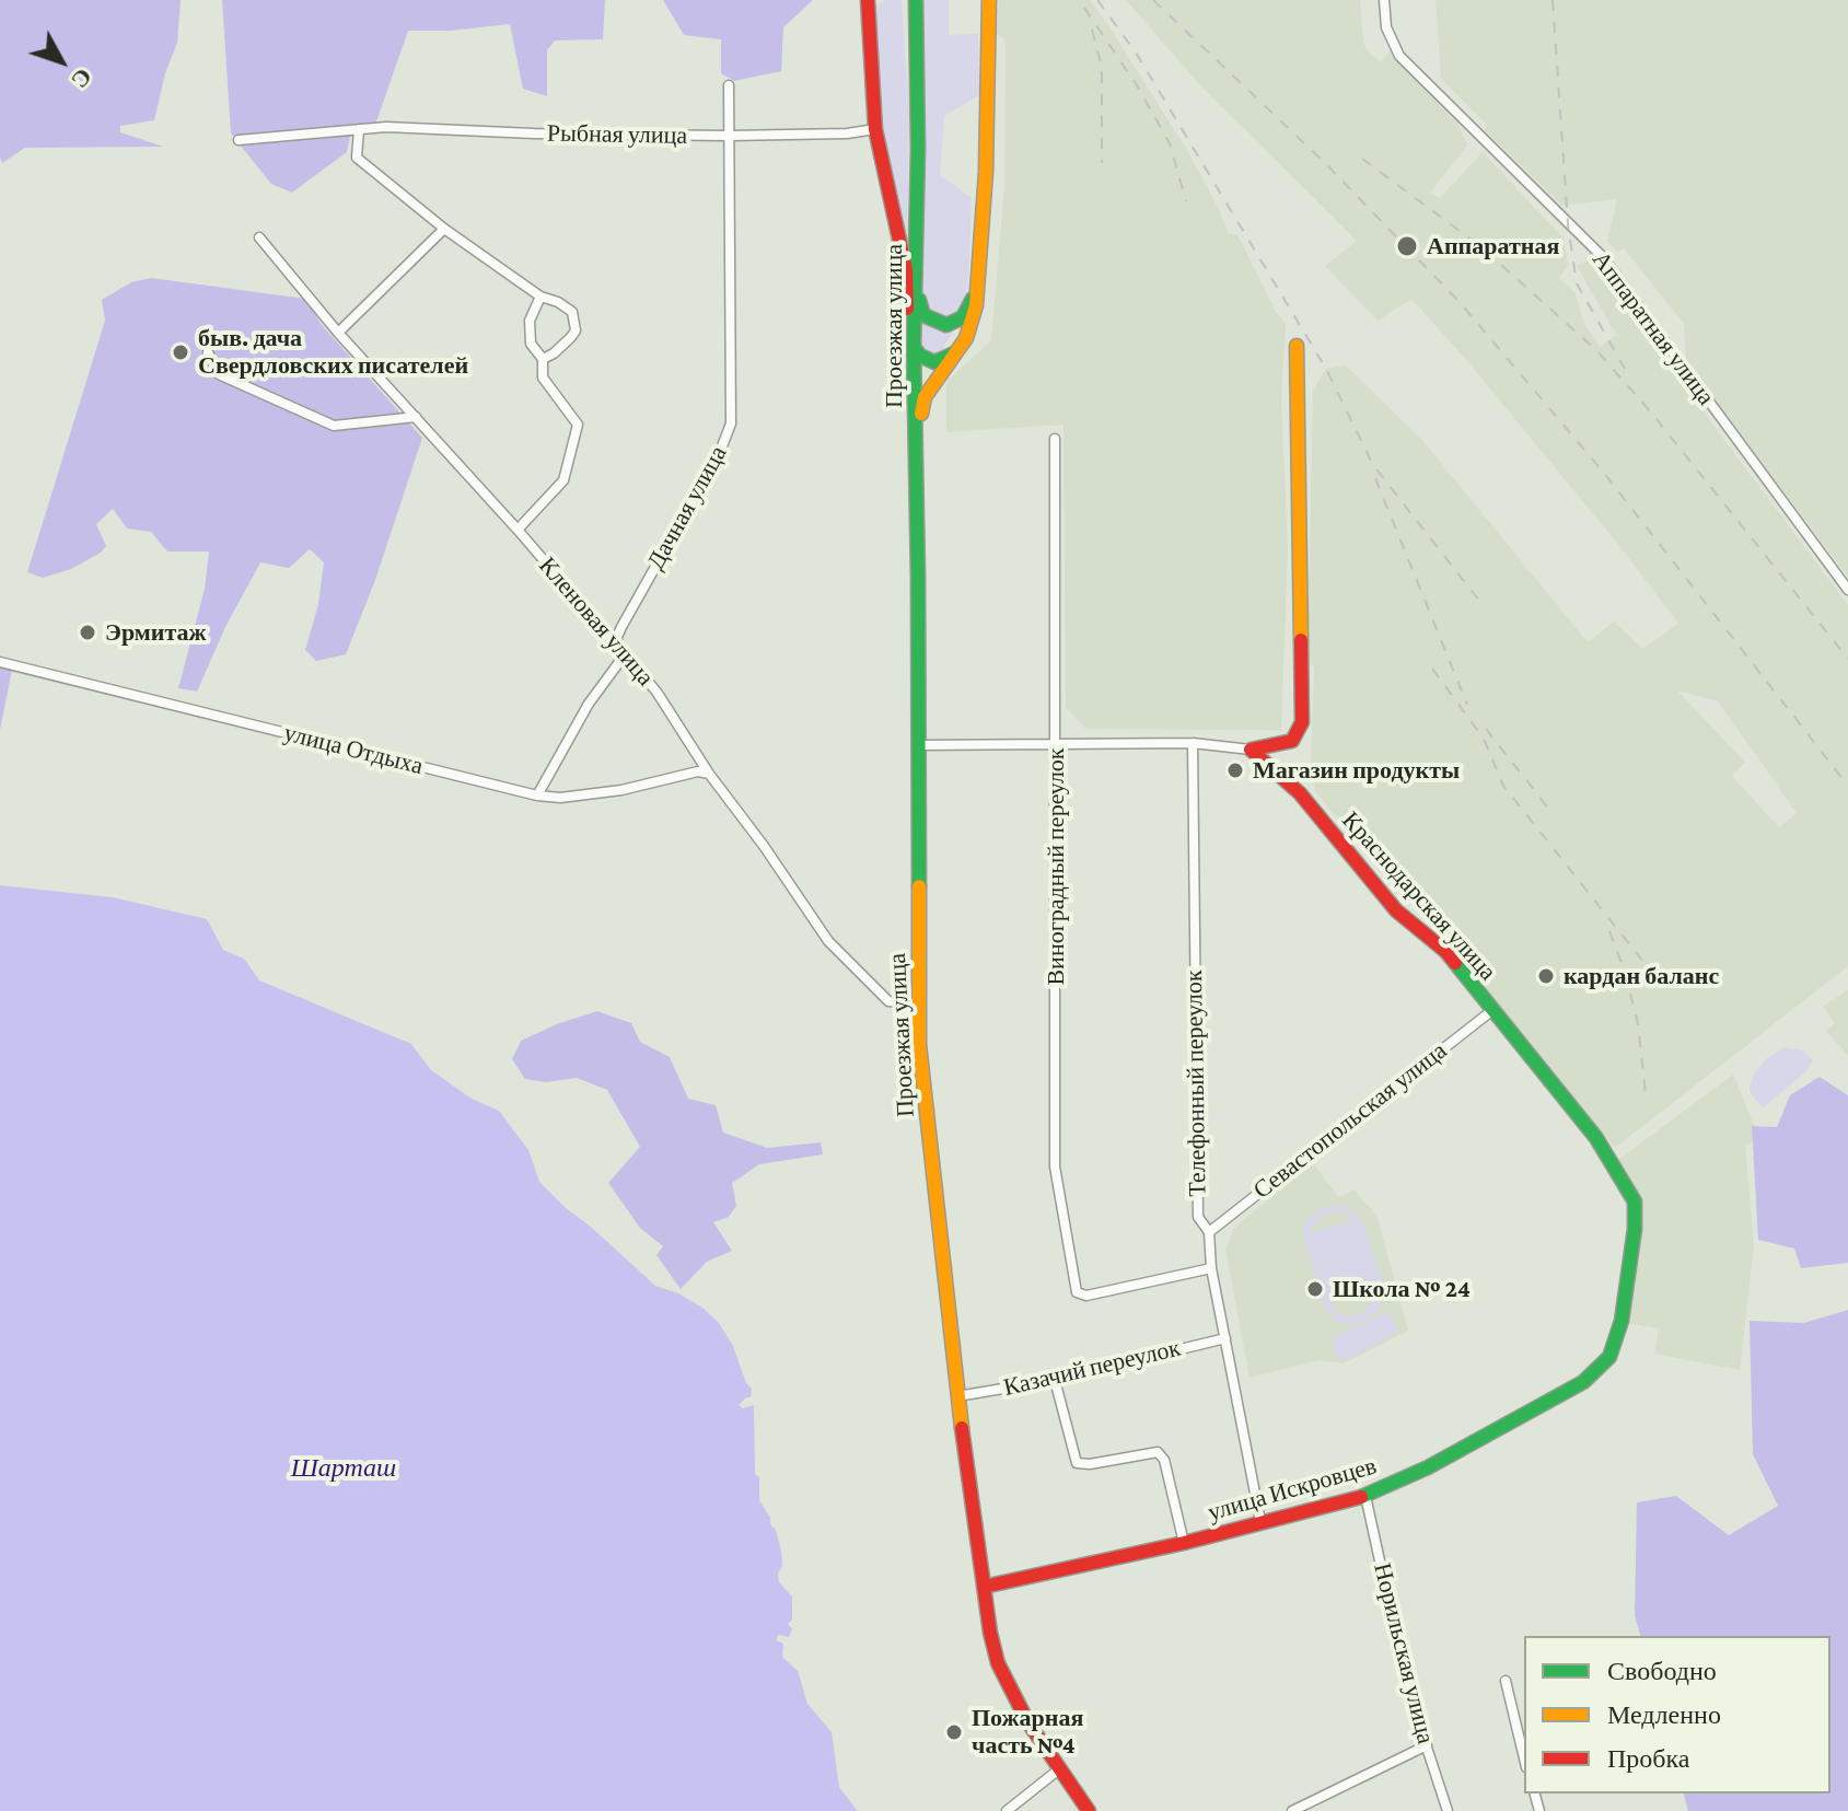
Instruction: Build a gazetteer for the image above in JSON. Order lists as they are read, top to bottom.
{
  "streets": {
    "main road": ["Проезжая улица", "Краснодарская улица", "улица Искровцев"],
    "street": [
      "Рыбная улица",
      "Аппаратная улица",
      "Дачная улица",
      "Кленовая улица",
      "улица Отдыха",
      "Виноградный переулок",
      "Телефонный переулок",
      "Севастопольская улица",
      "Казачий переулок",
      "Норильская улица"
    ]
  },
  "crossings": [
    ["Рыбная улица", "Дачная улица"],
    ["Проезжая улица", "Кленовая улица"],
    ["Проезжая улица", "Казачий переулок"],
    ["Проезжая улица", "улица Искровцев"],
    ["Дачная улица", "Кленовая улица"],
    ["Дачная улица", "улица Отдыха"],
    ["Кленовая улица", "улица Отдыха"],
    ["Виноградный переулок", "Телефонный переулок"],
    ["Краснодарская улица", "Севастопольская улица"],
    ["Краснодарская улица", "улица Искровцев"],
    ["Телефонный переулок", "Севастопольская улица"],
    ["Телефонный переулок", "Казачий переулок"],
    ["Телефонный переулок", "улица Искровцев"],
    ["улица Искровцев", "Норильская улица"]
  ],
  "water": ["Шарташ"],
  "places": [
    "Аппаратная",
    "быв. дача Свердловских писателей",
    "Эрмитаж",
    "Магазин продукты",
    "кардан баланс",
    "Школа № 24",
    "Пожарная часть №4"
  ],
  "legend": ["Свободно", "Медленно", "Пробка"],
  "north": "bottom right"
}
